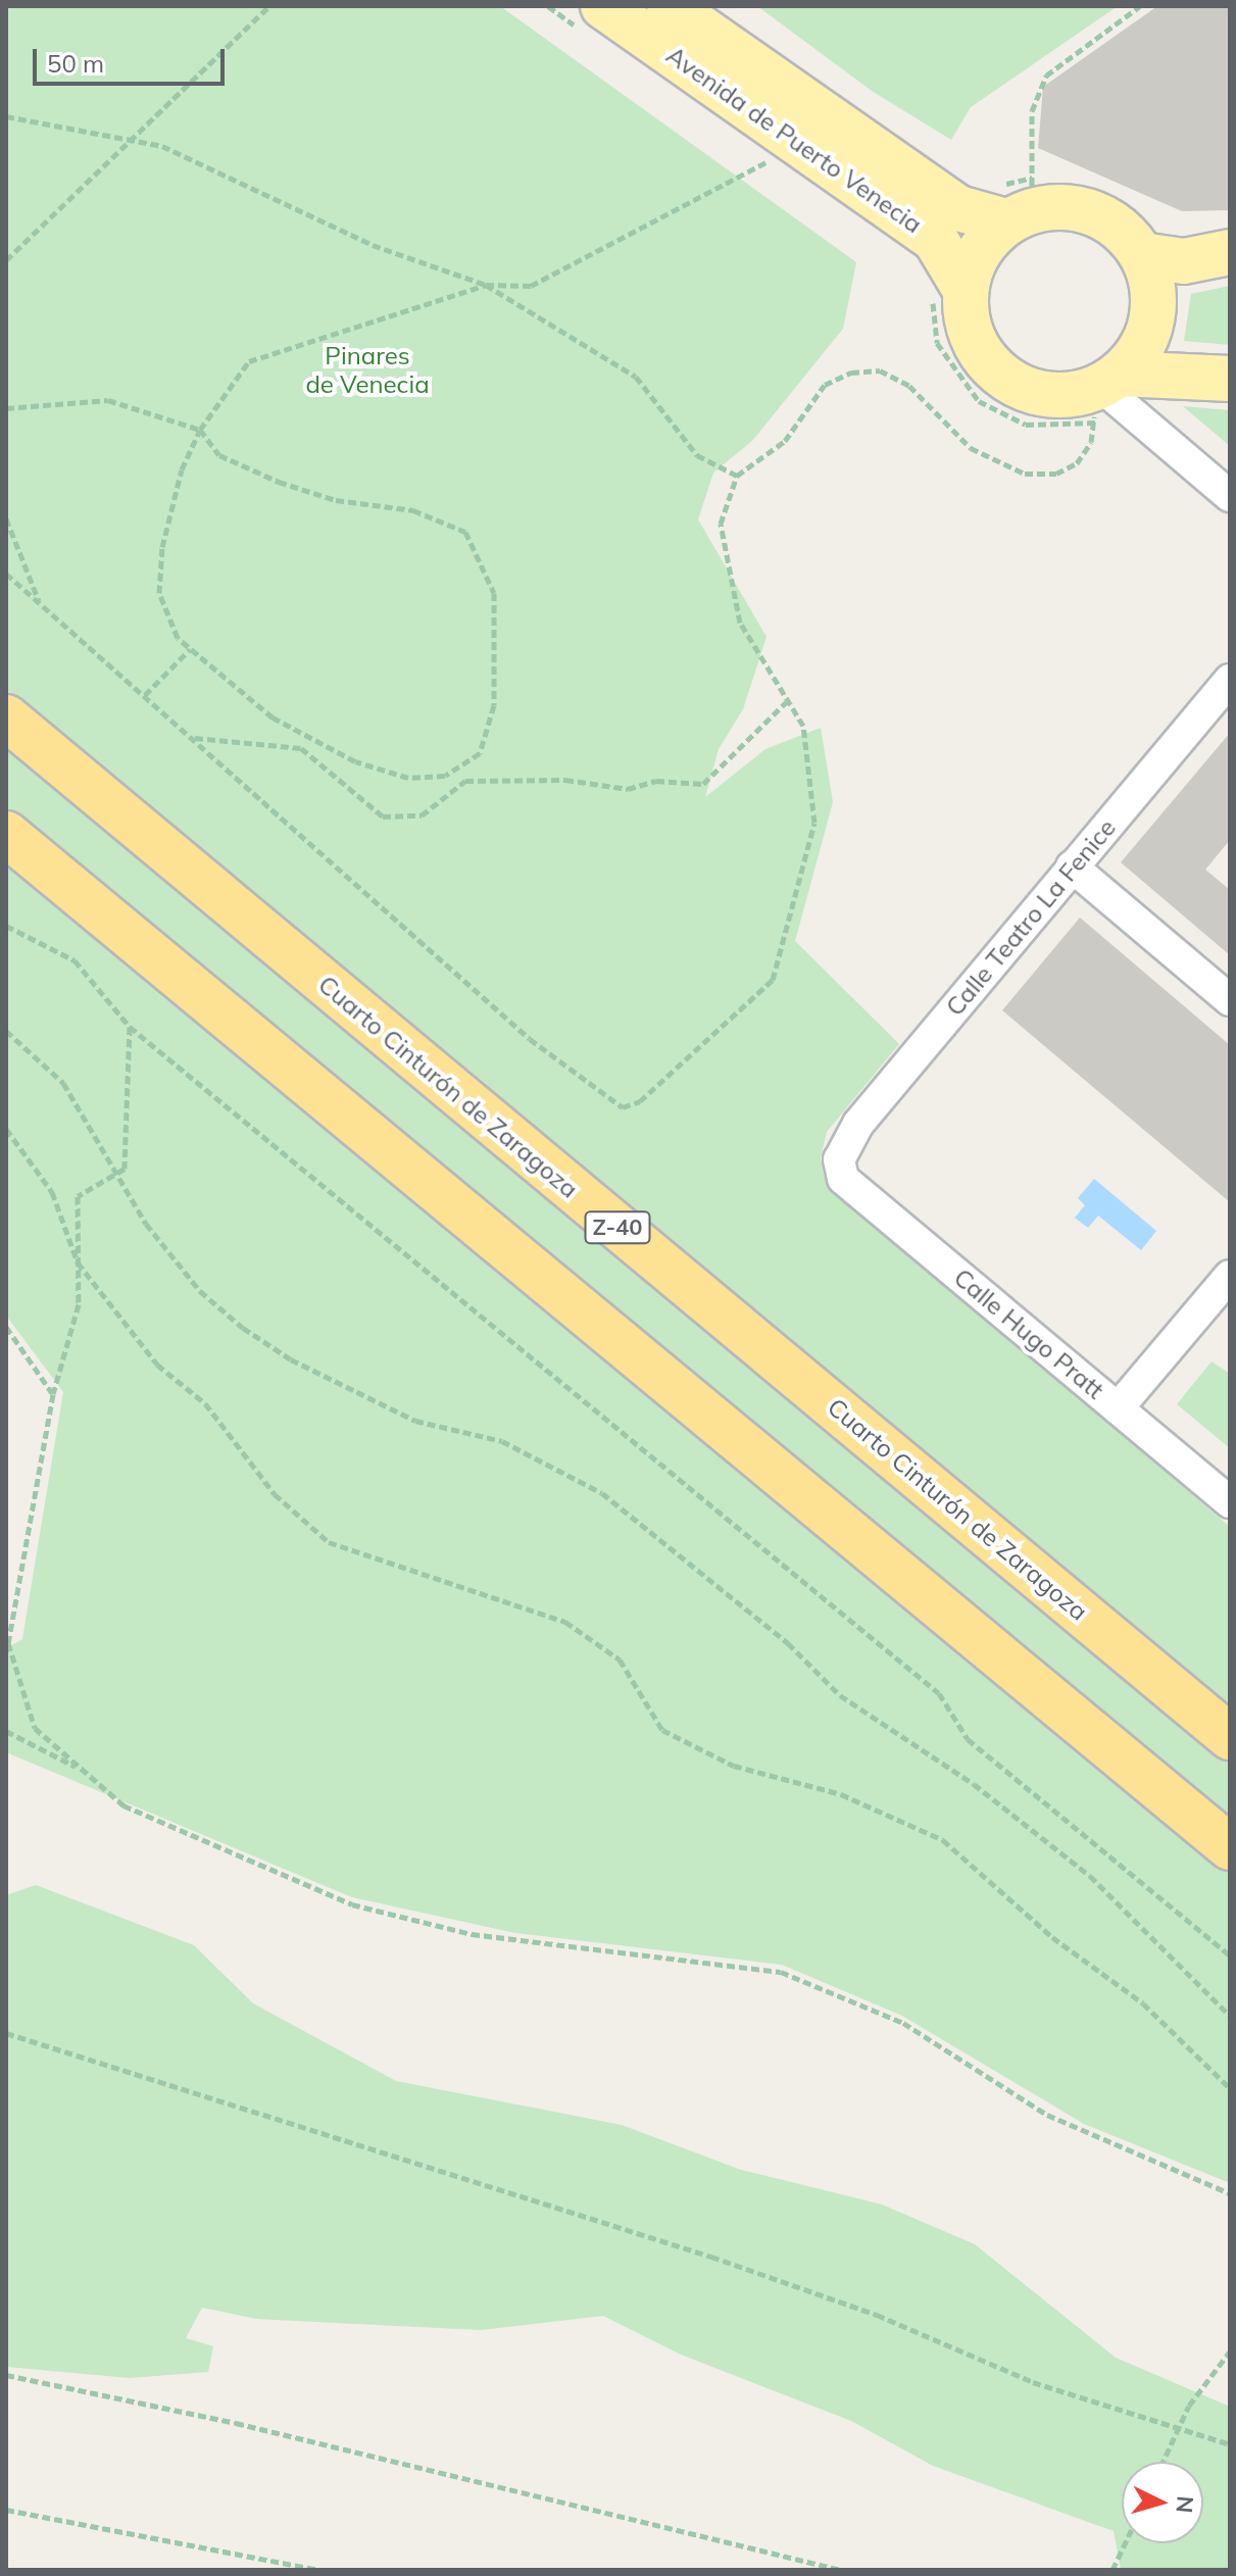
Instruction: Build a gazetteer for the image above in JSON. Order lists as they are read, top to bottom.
{
  "streets": {
    "highway": ["Cuarto Cinturón de Zaragoza", "Z-40"],
    "main road": ["Avenida de Puerto Venecia"],
    "street": ["Calle Teatro La Fenice", "Calle Hugo Pratt"]
  },
  "crossings": [
    ["Calle Teatro La Fenice", "Calle Hugo Pratt"]
  ],
  "parks": ["Pinares de Venecia"],
  "scale_bar": "50 m",
  "north": "right"
}
